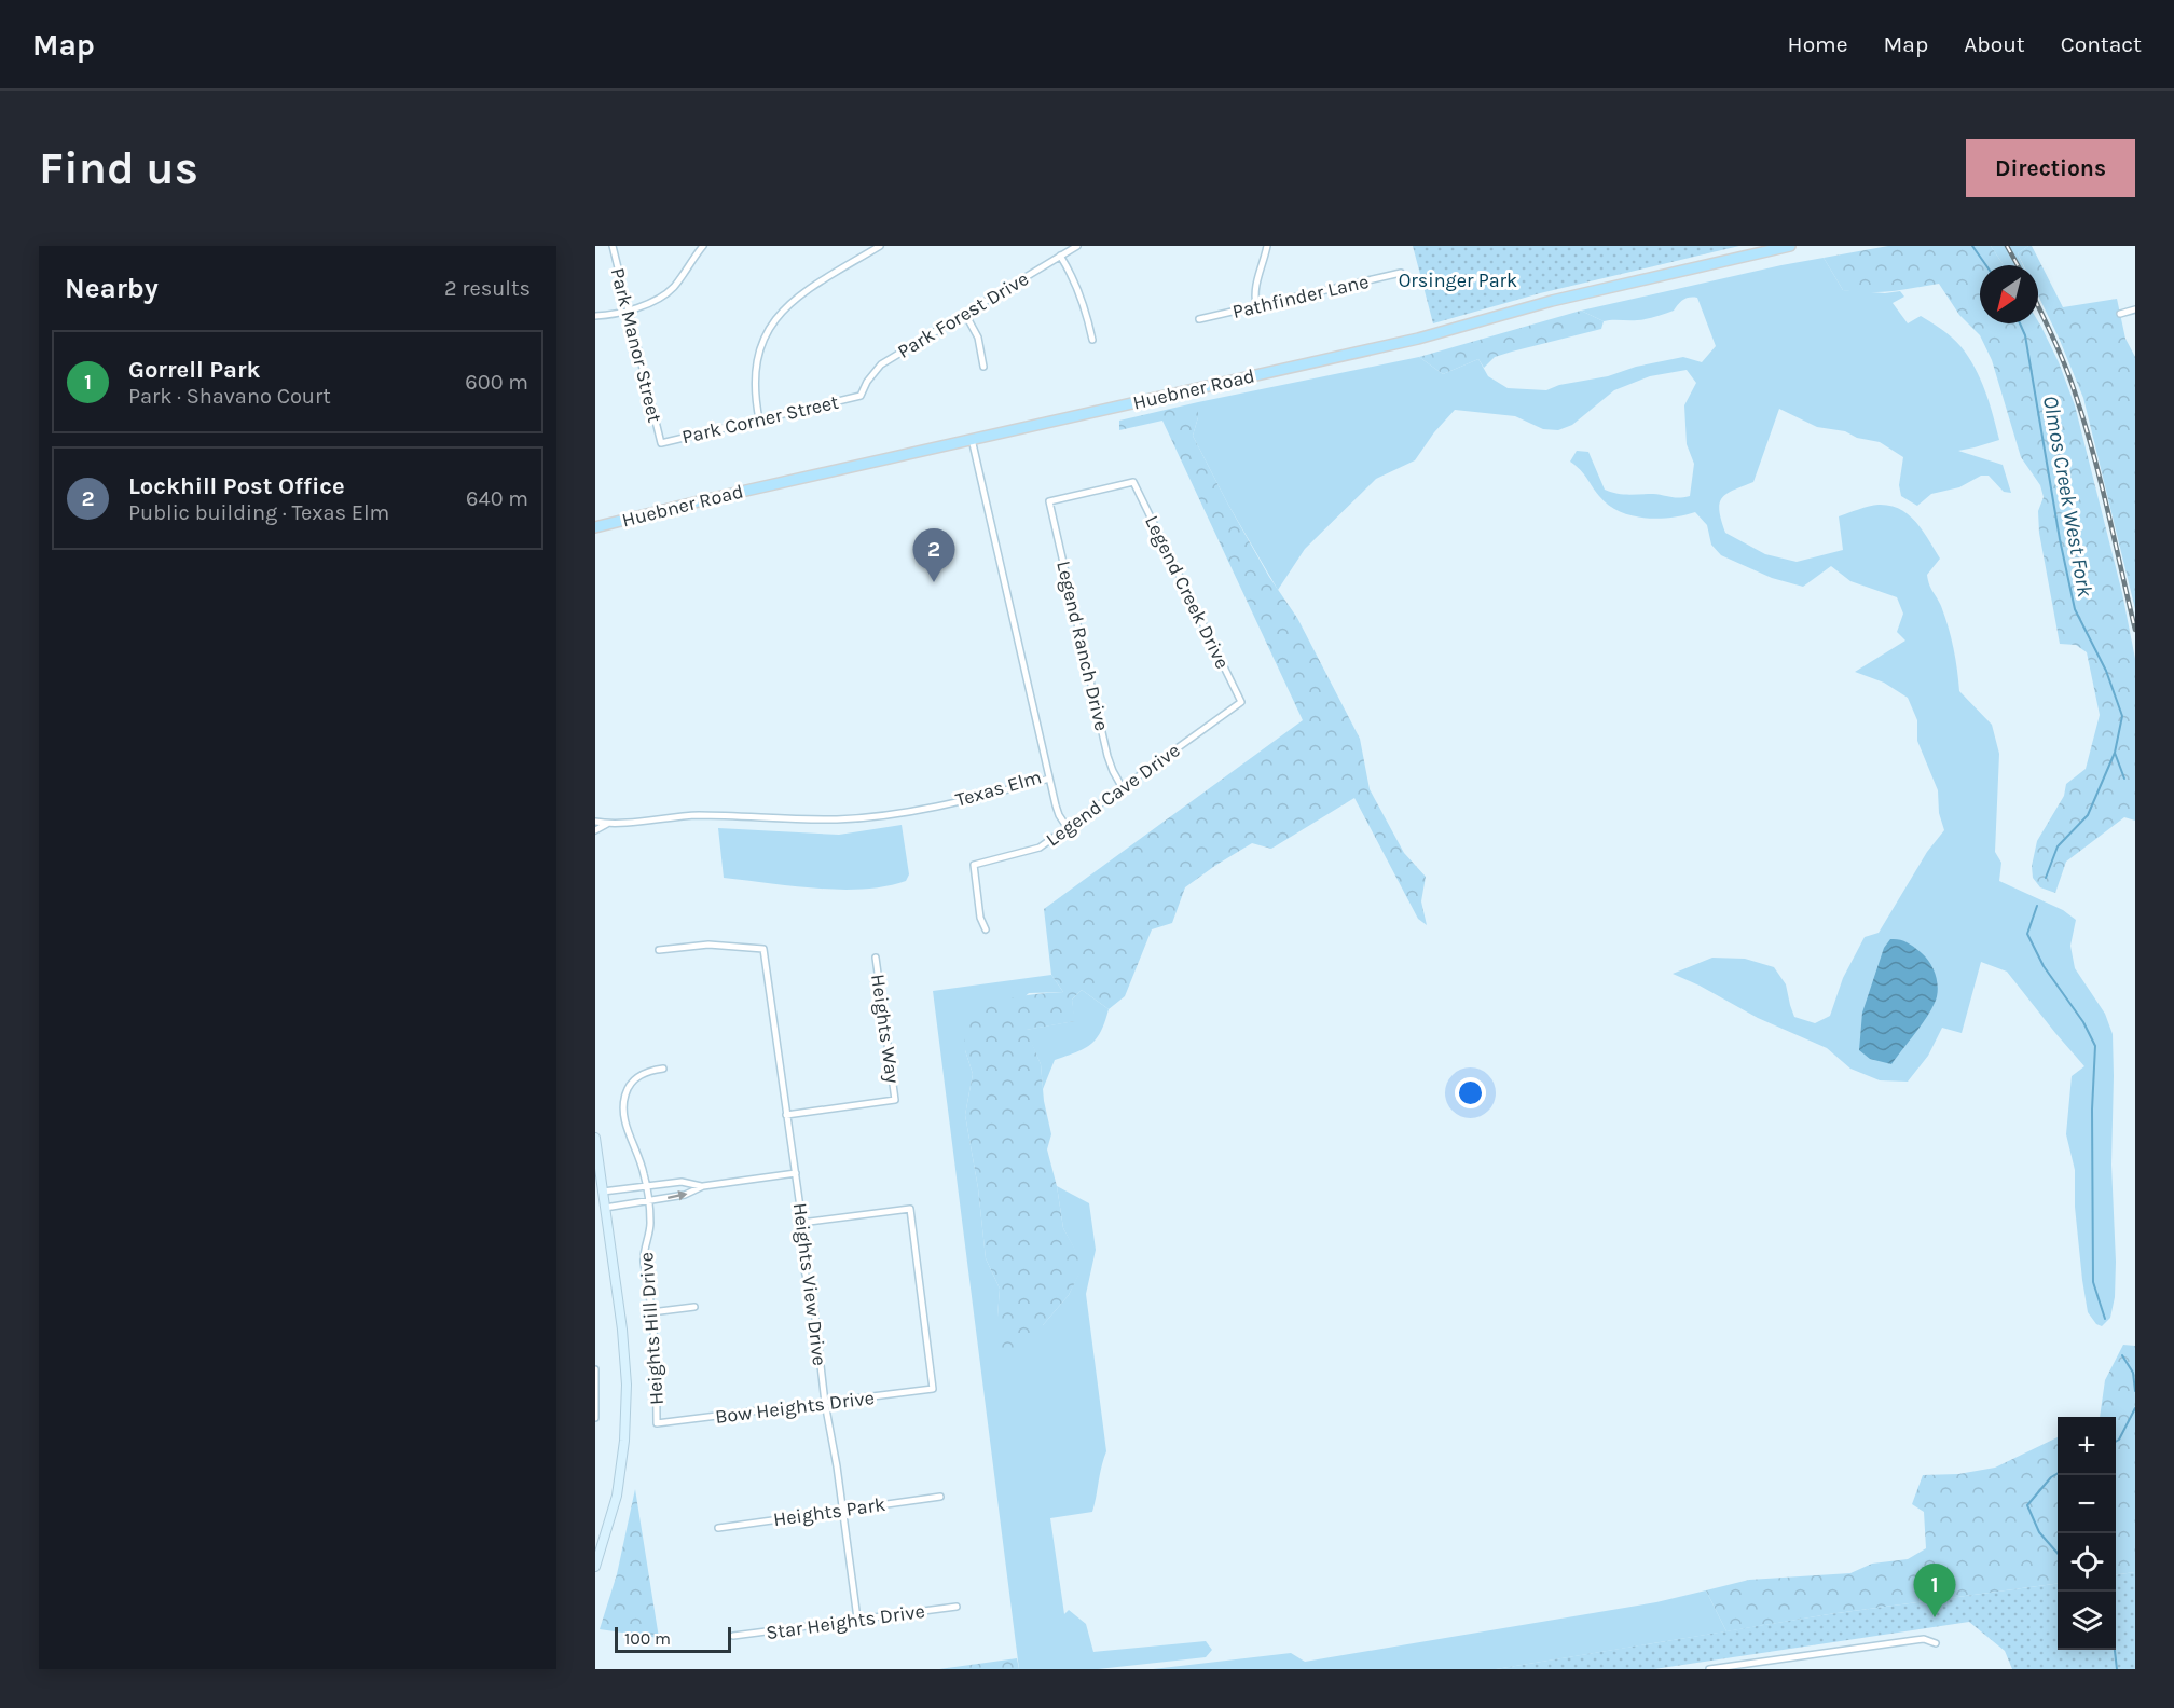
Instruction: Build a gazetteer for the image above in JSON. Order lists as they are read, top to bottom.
{
  "streets": {
    "main road": ["Huebner Road"],
    "street": [
      "Pathfinder Lane",
      "Park Forest Drive",
      "Park Manor Street",
      "Park Corner Street",
      "Legend Creek Drive",
      "Legend Ranch Drive",
      "Texas Elm",
      "Legend Cave Drive",
      "Heights Way",
      "Heights View Drive",
      "Heights Hill Drive",
      "Bow Heights Drive",
      "Heights Park",
      "Star Heights Drive"
    ]
  },
  "crossings": [
    ["Park Forest Drive", "Park Corner Street"],
    ["Park Manor Street", "Park Corner Street"],
    ["Huebner Road", "Texas Elm"],
    ["Legend Creek Drive", "Legend Ranch Drive"],
    ["Legend Creek Drive", "Legend Cave Drive"],
    ["Legend Ranch Drive", "Legend Cave Drive"],
    ["Heights Way", "Heights View Drive"],
    ["Heights View Drive", "Bow Heights Drive"],
    ["Heights View Drive", "Heights Park"],
    ["Heights View Drive", "Star Heights Drive"],
    ["Heights Hill Drive", "Bow Heights Drive"]
  ],
  "water": ["Olmos Creek West Fork"],
  "parks": ["Orsinger Park"],
  "scale_bar": "100 m",
  "north": "bottom left",
  "page": {
    "header": "Map",
    "nav": [
      "Home",
      "Map",
      "About",
      "Contact"
    ],
    "buttons": "Directions",
    "title": "Find us",
    "heading": ["Nearby", "2 results"],
    "list": [
      {
        "mark": "1",
        "name": "Gorrell Park",
        "note": "Park · Shavano Court",
        "value": "600 m"
      },
      {
        "mark": "2",
        "name": "Lockhill Post Office",
        "note": "Public building · Texas Elm",
        "value": "640 m"
      }
    ],
    "pins": ["2", "1"],
    "map_buttons": ["+", "−"],
    "scale": "100 m"
  }
}
